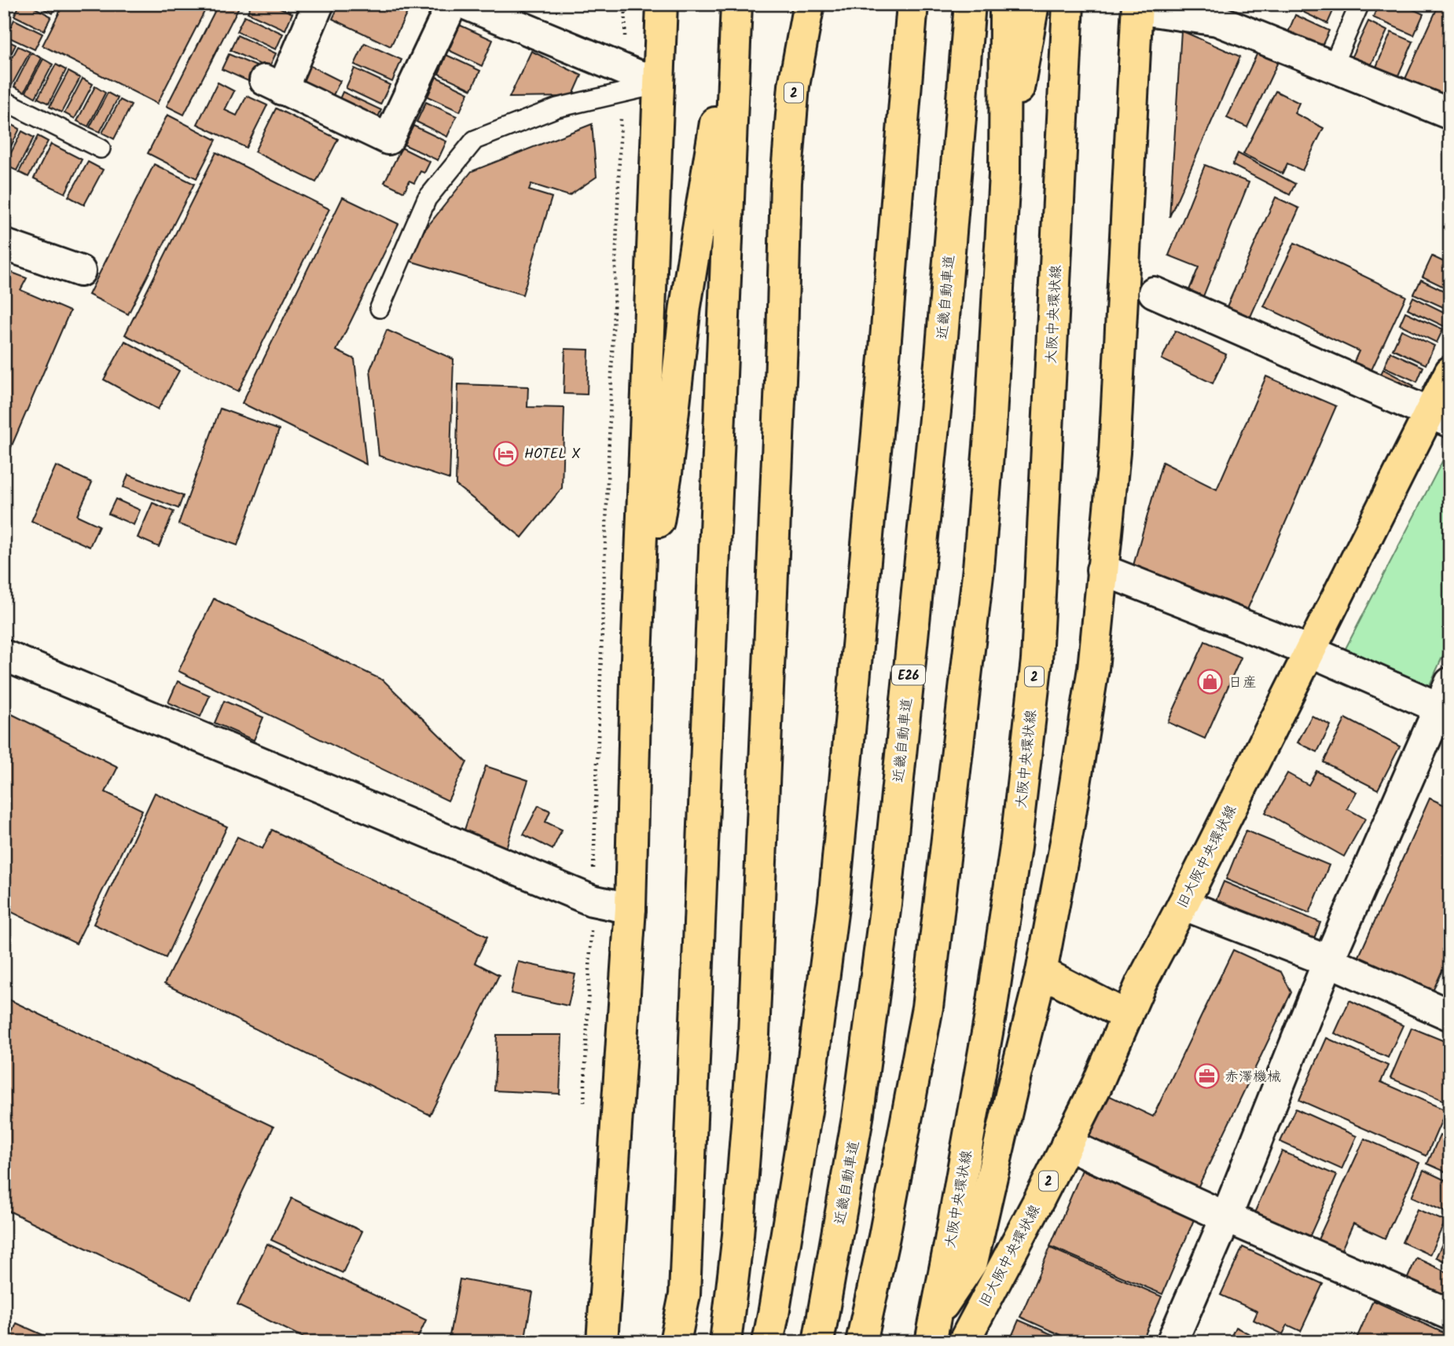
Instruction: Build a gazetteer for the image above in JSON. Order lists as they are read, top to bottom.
{
  "streets": {
    "main road": [
      "2",
      "近畿自動車道",
      "大阪中央環状線",
      "E26",
      "旧大阪中央環状線"
    ]
  },
  "crossings": [
    ["2", "大阪中央環状線"]
  ],
  "places": {
    "hotel": ["HOTEL X"],
    "shop": ["日産"],
    "office": ["赤澤機械"]
  }
}
